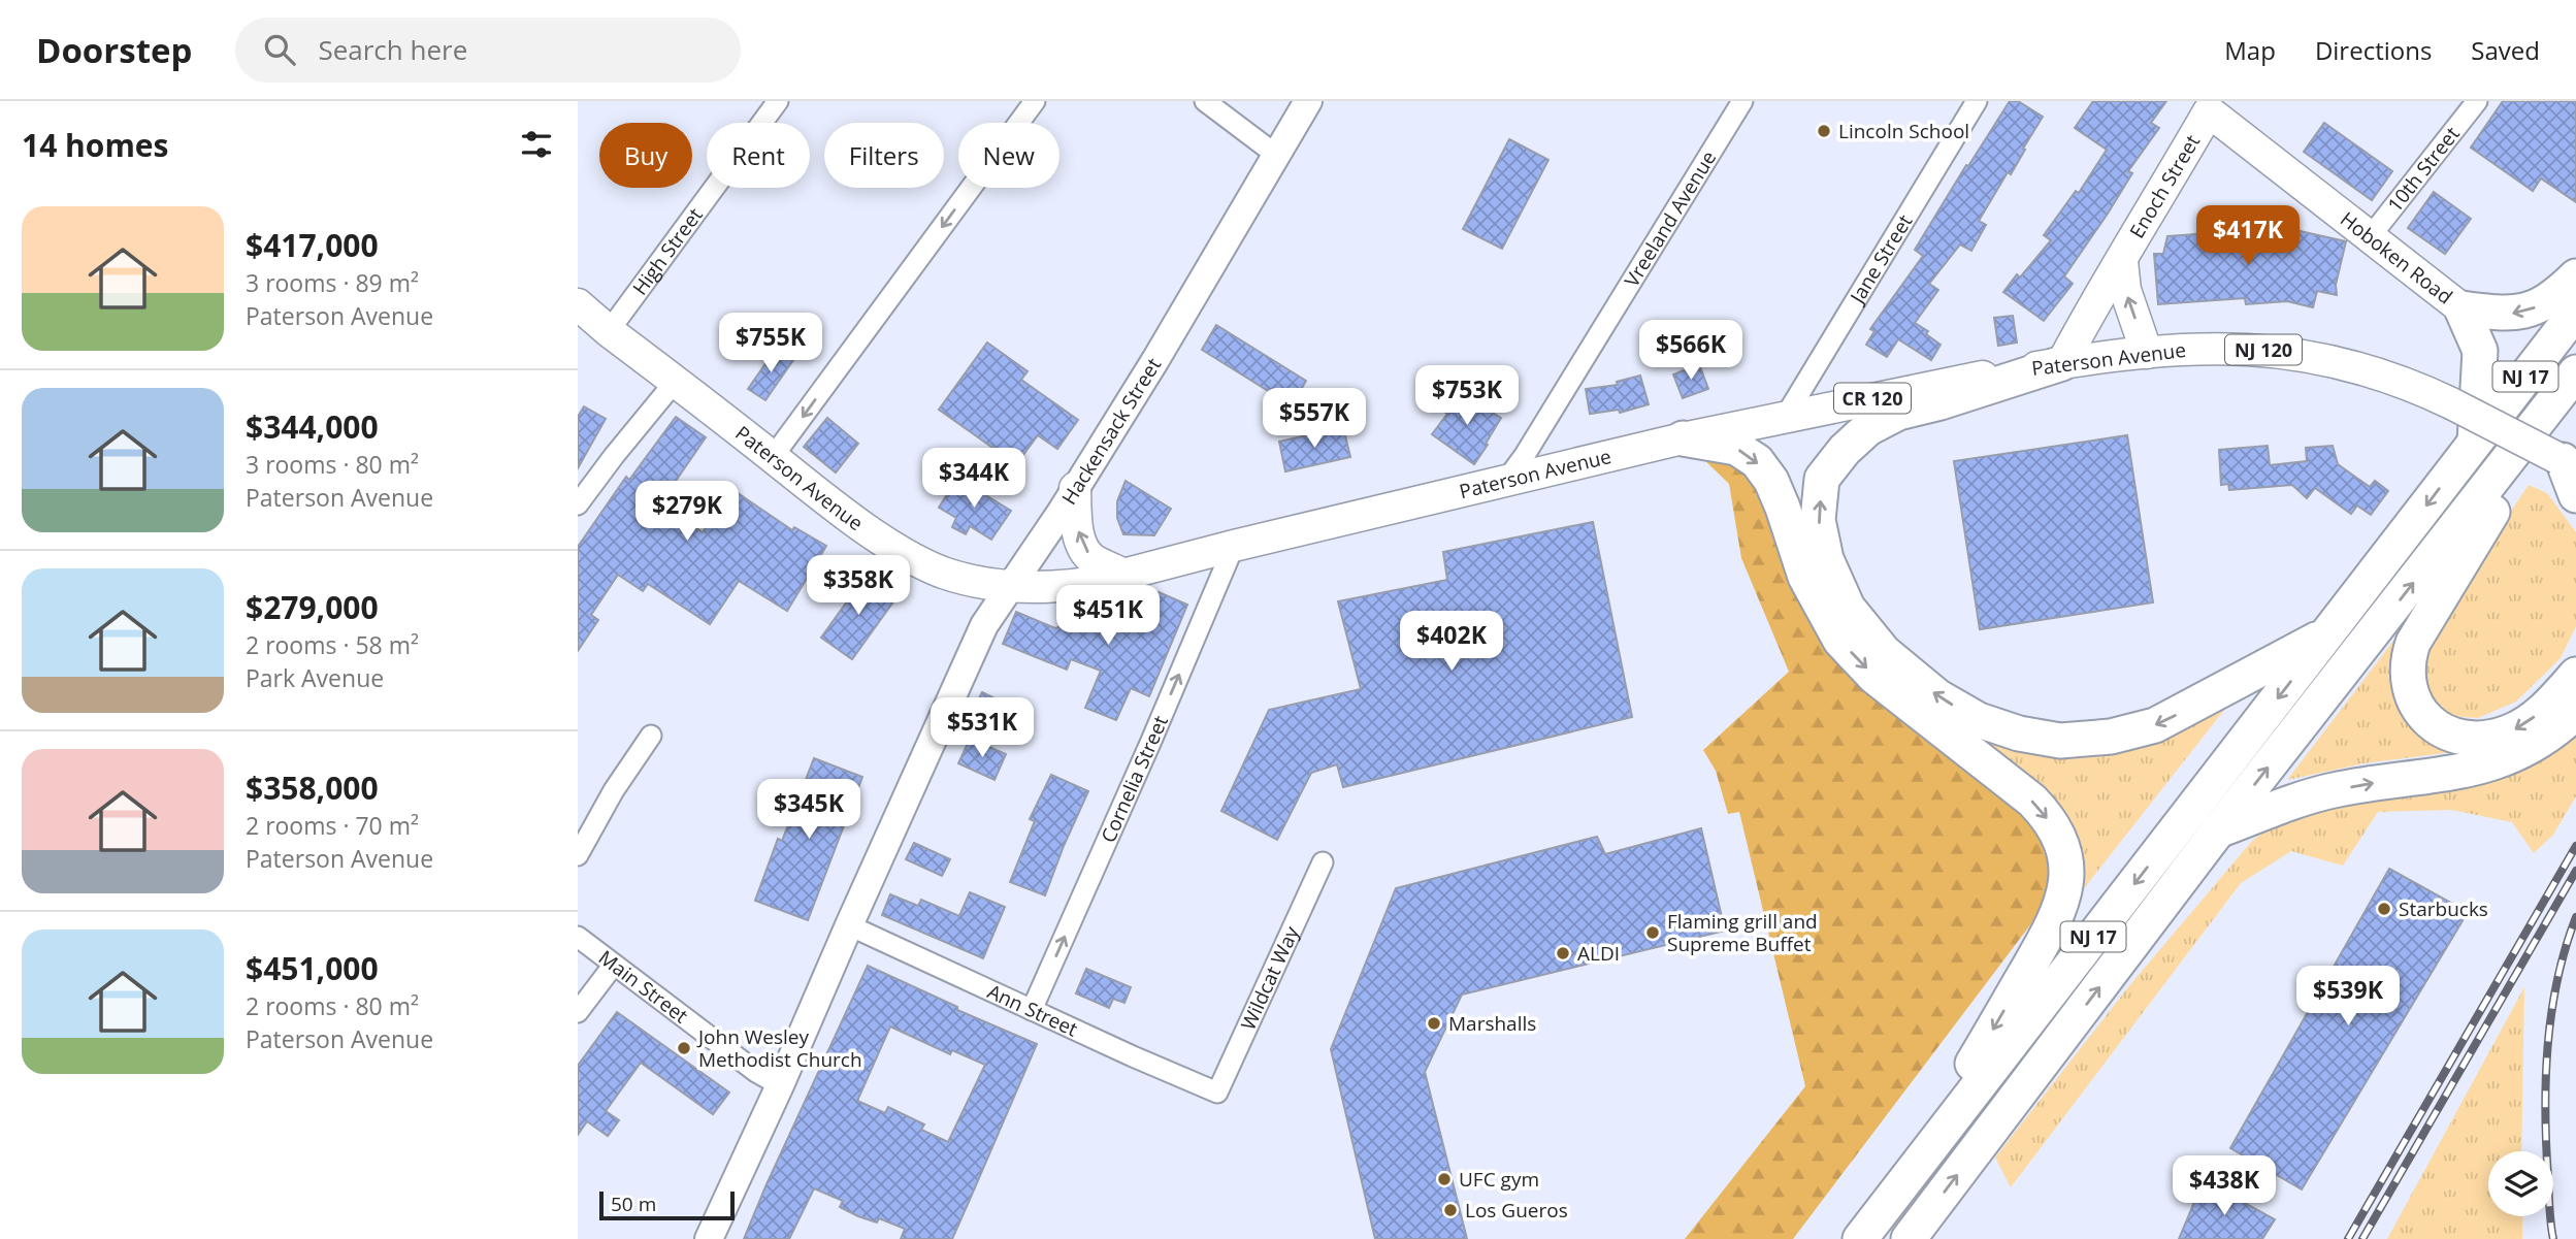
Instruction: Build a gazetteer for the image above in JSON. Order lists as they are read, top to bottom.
{
  "streets": {
    "highway": ["NJ 17"],
    "main road": [
      "Enoch Street",
      "Hoboken Road",
      "NJ 120",
      "Paterson Avenue",
      "CR 120",
      "Hackensack Street"
    ],
    "street": [
      "10th Street",
      "Vreeland Avenue",
      "High Street",
      "Jane Street",
      "Cornelia Street",
      "Wildcat Way",
      "Main Street",
      "Ann Street"
    ]
  },
  "crossings": [
    ["10th Street", "Hoboken Road"],
    ["Enoch Street", "Hoboken Road"],
    ["Enoch Street", "Paterson Avenue"],
    ["Vreeland Avenue", "Paterson Avenue"],
    ["High Street", "Paterson Avenue"],
    ["Jane Street", "Paterson Avenue"],
    ["Paterson Avenue", "Hackensack Street"],
    ["Paterson Avenue", "Cornelia Street"],
    ["Hackensack Street", "Main Street"],
    ["Hackensack Street", "Ann Street"],
    ["Cornelia Street", "Ann Street"],
    ["Wildcat Way", "Ann Street"]
  ],
  "one_way": ["Cornelia Street"],
  "places": [
    "Lincoln School",
    "Starbucks",
    "Flaming grill and Supreme Buffet",
    "ALDI",
    "Marshalls",
    "John Wesley Methodist Church",
    "UFC gym",
    "Los Gueros"
  ],
  "scale_bar": "50 m",
  "page": {
    "header": "Doorstep",
    "search": "Search here",
    "nav": ["Map", "Directions", "Saved"],
    "heading": "14 homes",
    "chip": [
      "Buy",
      "Rent",
      "Filters",
      "New"
    ],
    "list": [
      {
        "name": "$417,000",
        "note": "3 rooms · 89 m² · Paterson Avenue"
      },
      {
        "name": "$344,000",
        "note": "3 rooms · 80 m² · Paterson Avenue"
      },
      {
        "name": "$279,000",
        "note": "2 rooms · 58 m² · Park Avenue"
      },
      {
        "name": "$358,000",
        "note": "2 rooms · 70 m² · Paterson Avenue"
      },
      {
        "name": "$451,000",
        "note": "2 rooms · 80 m² · Paterson Avenue"
      }
    ],
    "price": [
      "$417K",
      "$755K",
      "$566K",
      "$753K",
      "$557K",
      "$344K",
      "$279K",
      "$358K",
      "$451K",
      "$402K",
      "$531K",
      "$345K",
      "$539K",
      "$438K"
    ],
    "scale": "50 m"
  }
}
